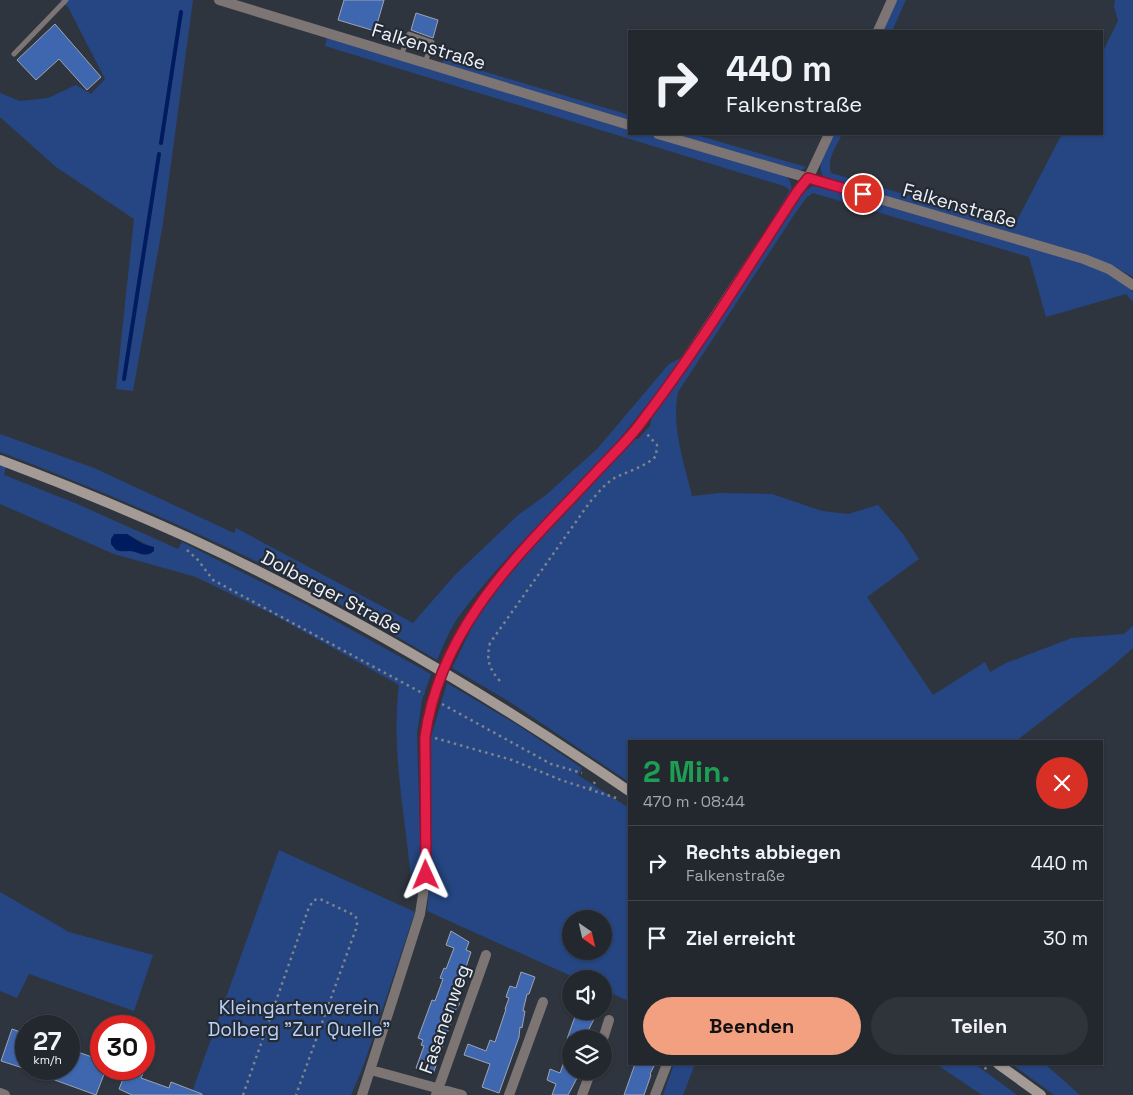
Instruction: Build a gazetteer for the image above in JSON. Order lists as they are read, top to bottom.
{
  "streets": {
    "main road": ["Dolberger Straße"],
    "street": ["Falkenstraße", "Fasanenweg"]
  },
  "parks": ["Kleingartenverein Dolberg \"Zur Quelle\""],
  "north": "bottom right",
  "page": {
    "turn": ["440 m", "Falkenstraße"],
    "heading": ["2 Min.", "470 m · 08:44"],
    "list": [
      {
        "name": "Rechts abbiegen",
        "note": "Falkenstraße",
        "value": "440 m"
      },
      {
        "name": "Ziel erreicht",
        "value": "30 m"
      }
    ],
    "buttons": ["Beenden", "Teilen"],
    "speed": "27 km/h",
    "limit": "30"
  }
}
